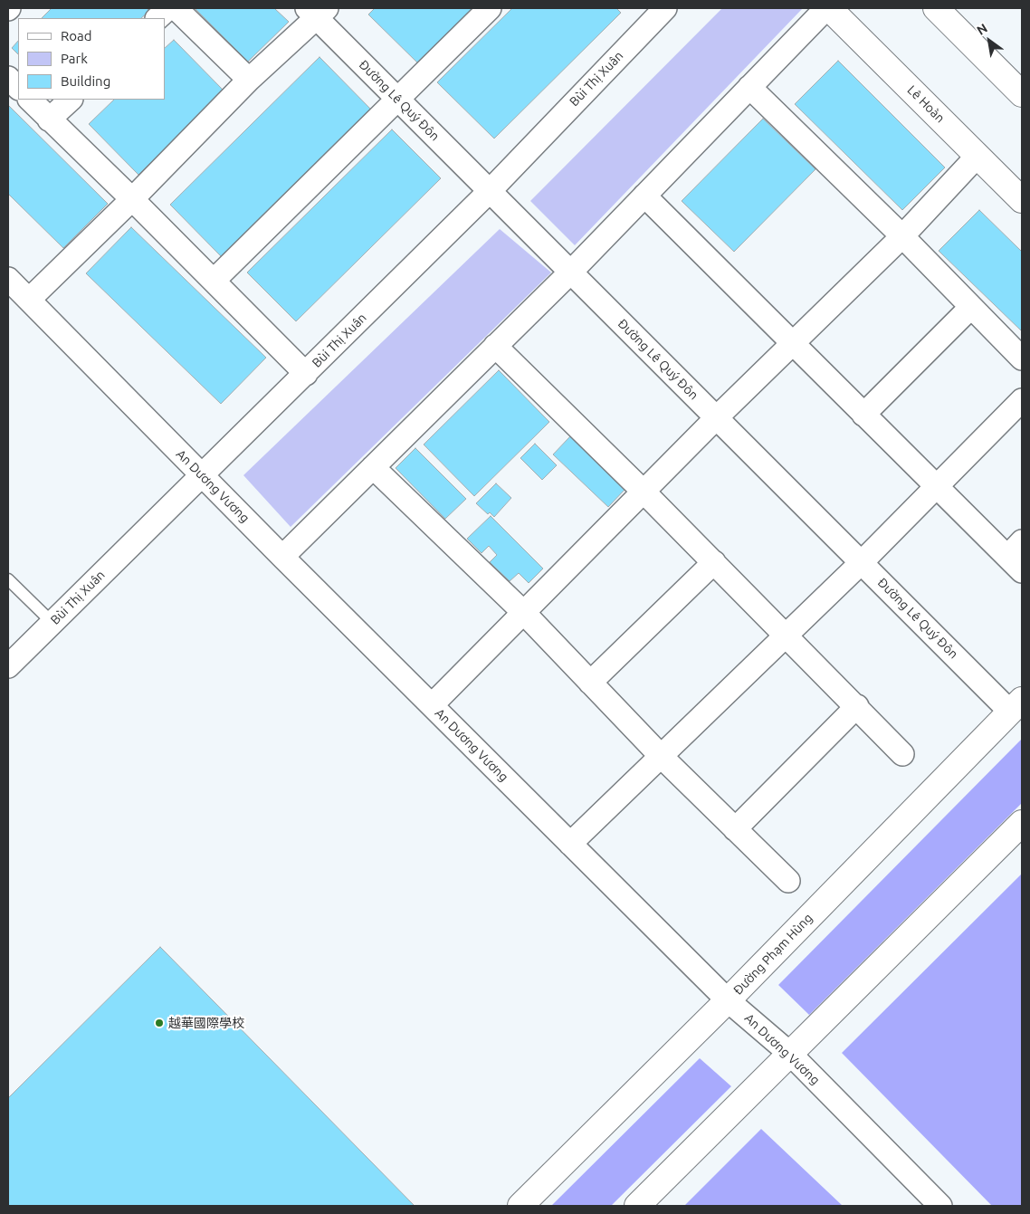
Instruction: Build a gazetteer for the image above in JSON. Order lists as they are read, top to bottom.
{
  "streets": {
    "street": [
      "Bùi Thị Xuân",
      "Đường Lê Quý Đôn",
      "Lê Hoàn",
      "An Dương Vương",
      "Đường Phạm Hùng"
    ]
  },
  "crossings": [
    ["Bùi Thị Xuân", "Đường Lê Quý Đôn"],
    ["Bùi Thị Xuân", "An Dương Vương"],
    ["Đường Lê Quý Đôn", "Đường Phạm Hùng"],
    ["An Dương Vương", "Đường Phạm Hùng"]
  ],
  "places": ["越華國際學校"],
  "legend": ["Road", "Park", "Building"],
  "north": "top left"
}
